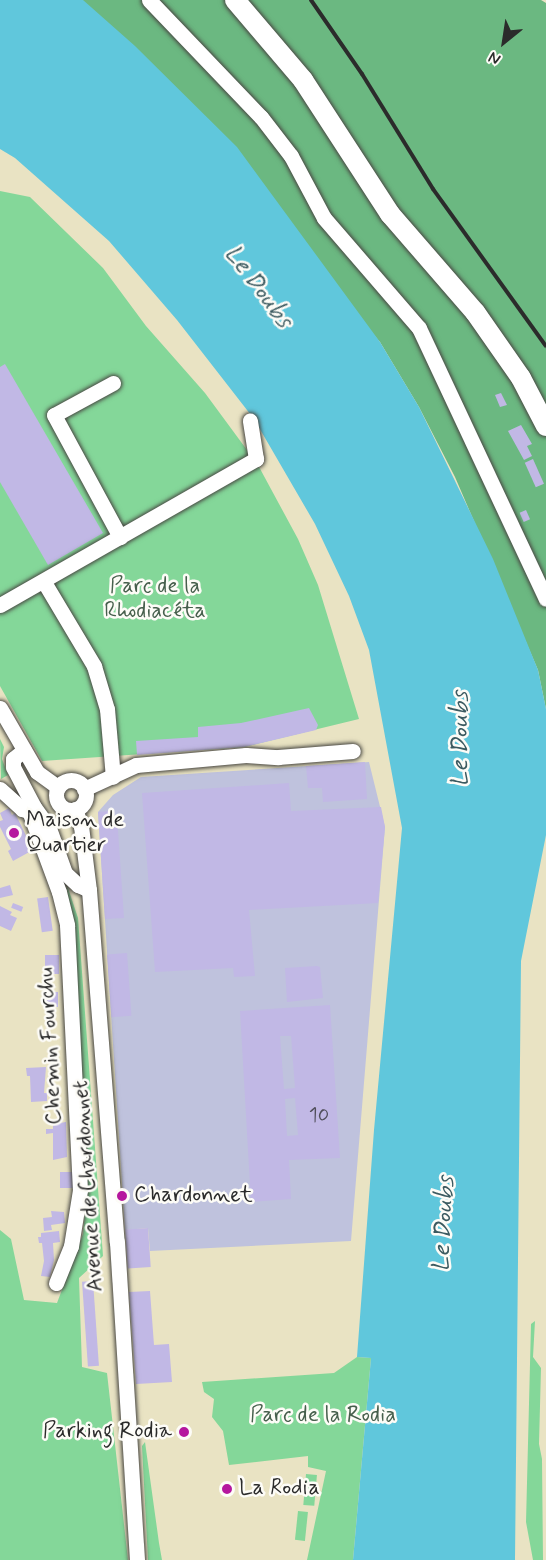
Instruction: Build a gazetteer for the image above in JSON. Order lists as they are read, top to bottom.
{
  "streets": {
    "street": ["Chemin Fourchu", "Avenue de Chardonnet"]
  },
  "water": ["Le Doubs"],
  "parks": ["Parc de la Rhodiacéta", "Parc de la Rodia"],
  "places": [
    "Maison de Quartier",
    "Chardonnet",
    "Parking Rodia",
    "La Rodia"
  ],
  "house_numbers": ["10"],
  "north": "bottom left"
}
